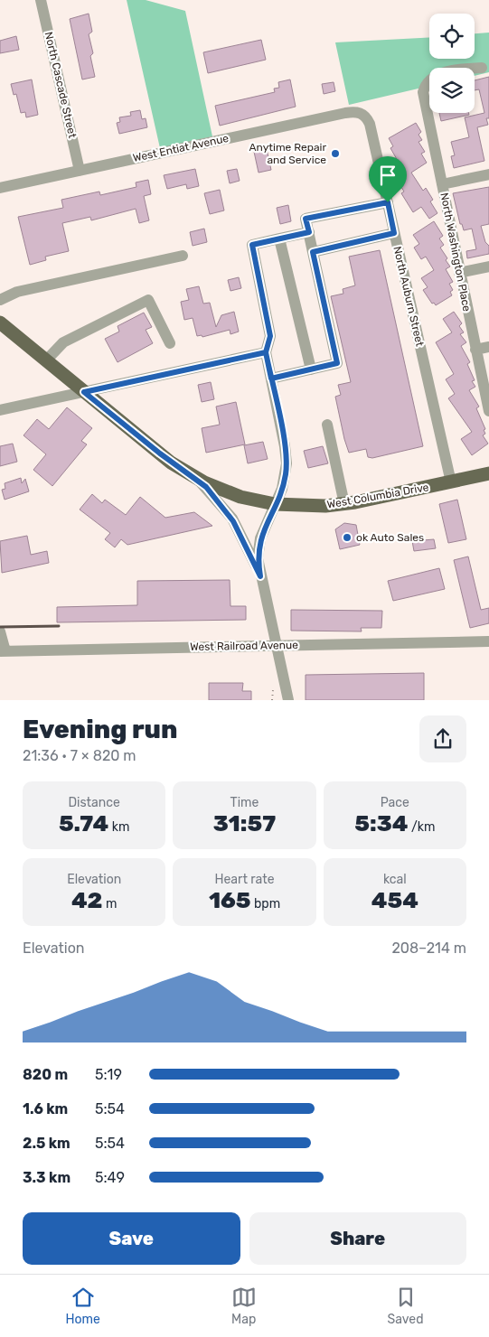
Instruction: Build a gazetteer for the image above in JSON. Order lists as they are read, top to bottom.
{
  "streets": {
    "main road": ["West Columbia Drive"],
    "street": [
      "North Cascade Street",
      "West Entiat Avenue",
      "North Washington Place",
      "North Auburn Street",
      "West Railroad Avenue"
    ]
  },
  "crossings": [
    ["North Cascade Street", "West Entiat Avenue"],
    ["West Entiat Avenue", "North Auburn Street"],
    ["North Auburn Street", "West Columbia Drive"]
  ],
  "places": ["Anytime Repair and Service", "ok Auto Sales"],
  "page": {
    "heading": ["Evening run", "21:36 · 7 × 820 m"],
    "stats": [
      ["Distance", "5.74 km"],
      ["Time", "31:57"],
      ["Pace", "5:34 /km"],
      ["Elevation", "42 m"],
      ["Heart rate", "165 bpm"],
      ["kcal", "454"]
    ],
    "chart": ["Elevation", "208–214 m"],
    "list": [
      {
        "name": "820 m",
        "note": "5:19"
      },
      {
        "name": "1.6 km",
        "note": "5:54"
      },
      {
        "name": "2.5 km",
        "note": "5:54"
      },
      {
        "name": "3.3 km",
        "note": "5:49"
      }
    ],
    "buttons": ["Save", "Share"],
    "tabs": ["Home", "Map", "Saved"]
  }
}
